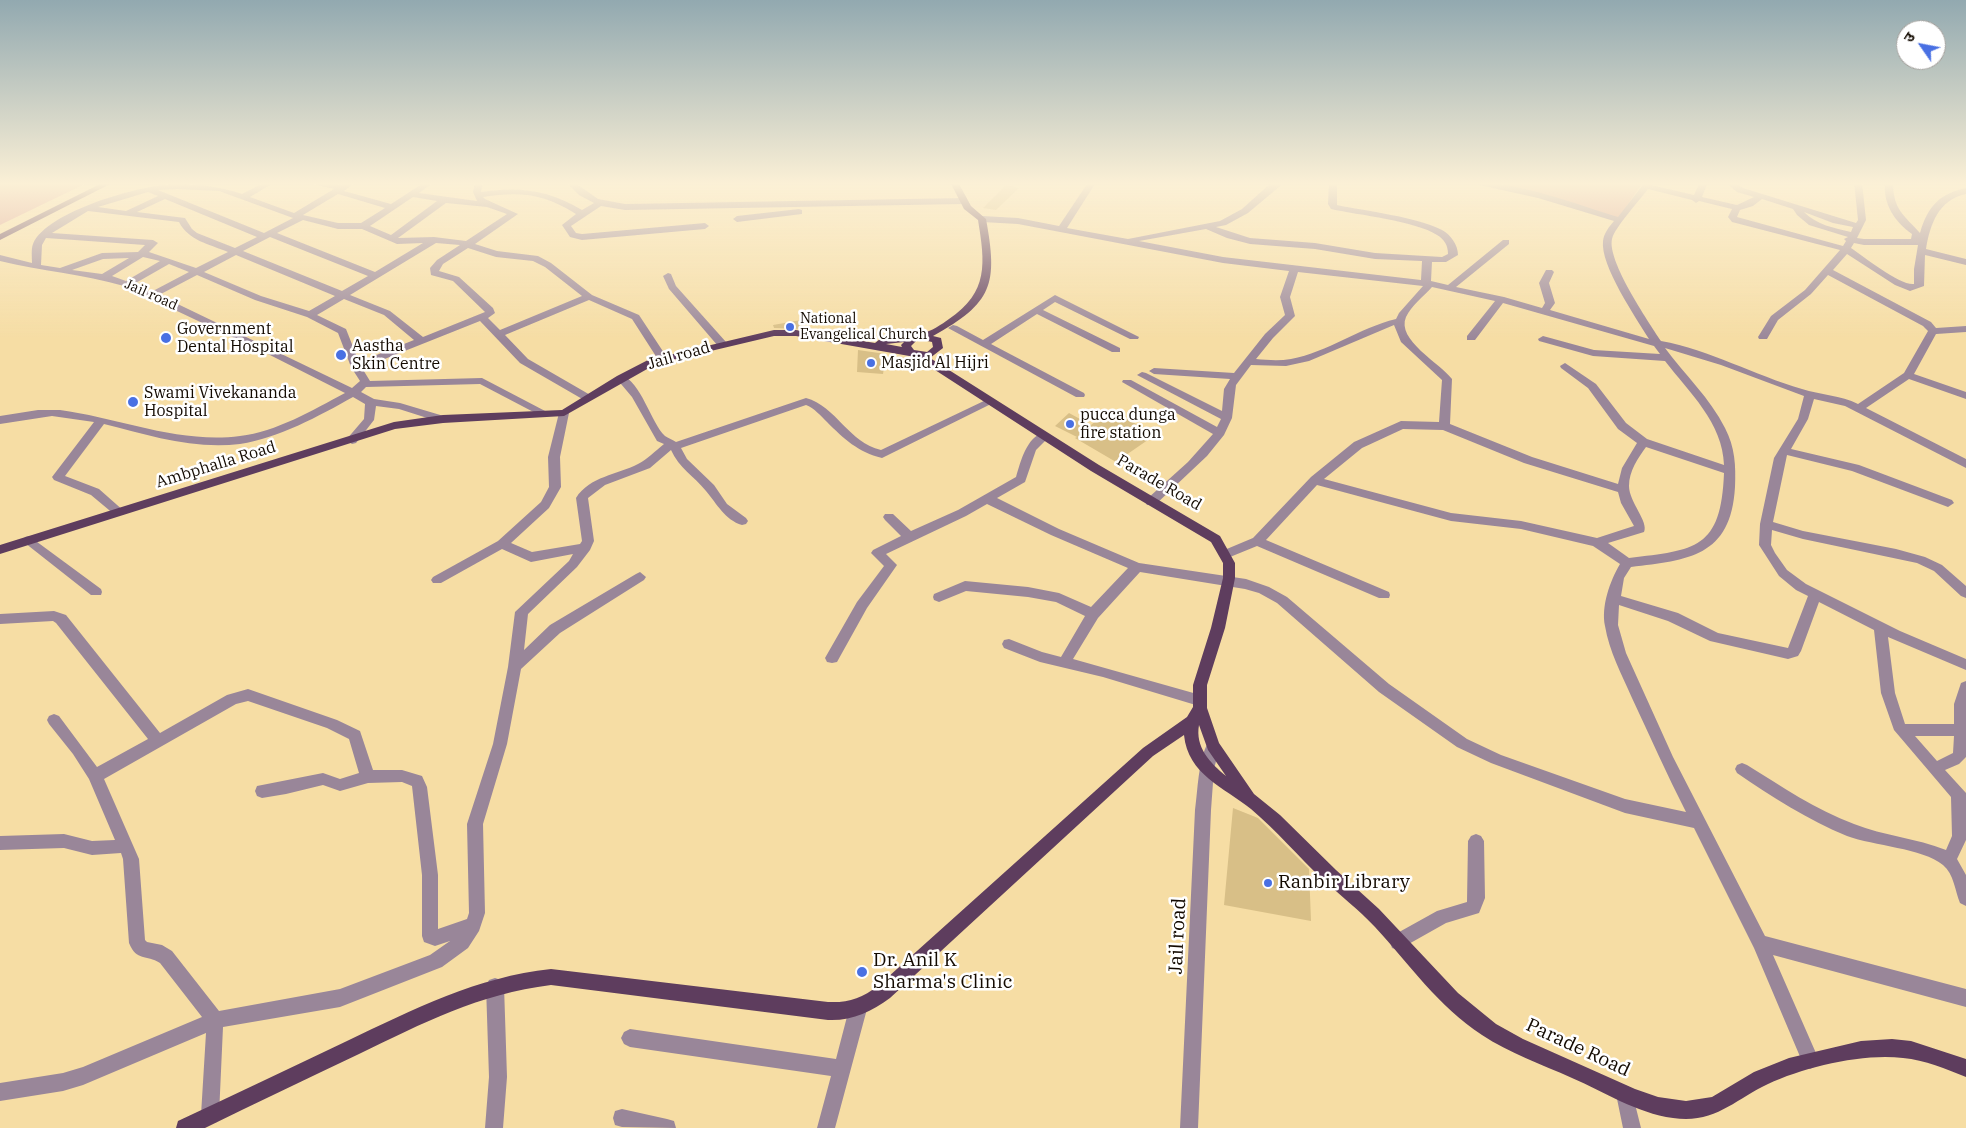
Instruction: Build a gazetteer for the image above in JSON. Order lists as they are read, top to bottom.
{
  "streets": {
    "main road": ["Jail road", "Ambphalla Road", "Parade Road"]
  },
  "crossings": [
    ["Jail road", "Ambphalla Road"],
    ["Jail road", "Parade Road"]
  ],
  "places": [
    "National Evangelical Church",
    "Government Dental Hospital",
    "Aastha Skin Centre",
    "Masjid Al Hijri",
    "Swami Vivekananda Hospital",
    "pucca dunga fire station",
    "Ranbir Library",
    "Dr. Anil K Sharma's Clinic"
  ],
  "north": "top left"
}
